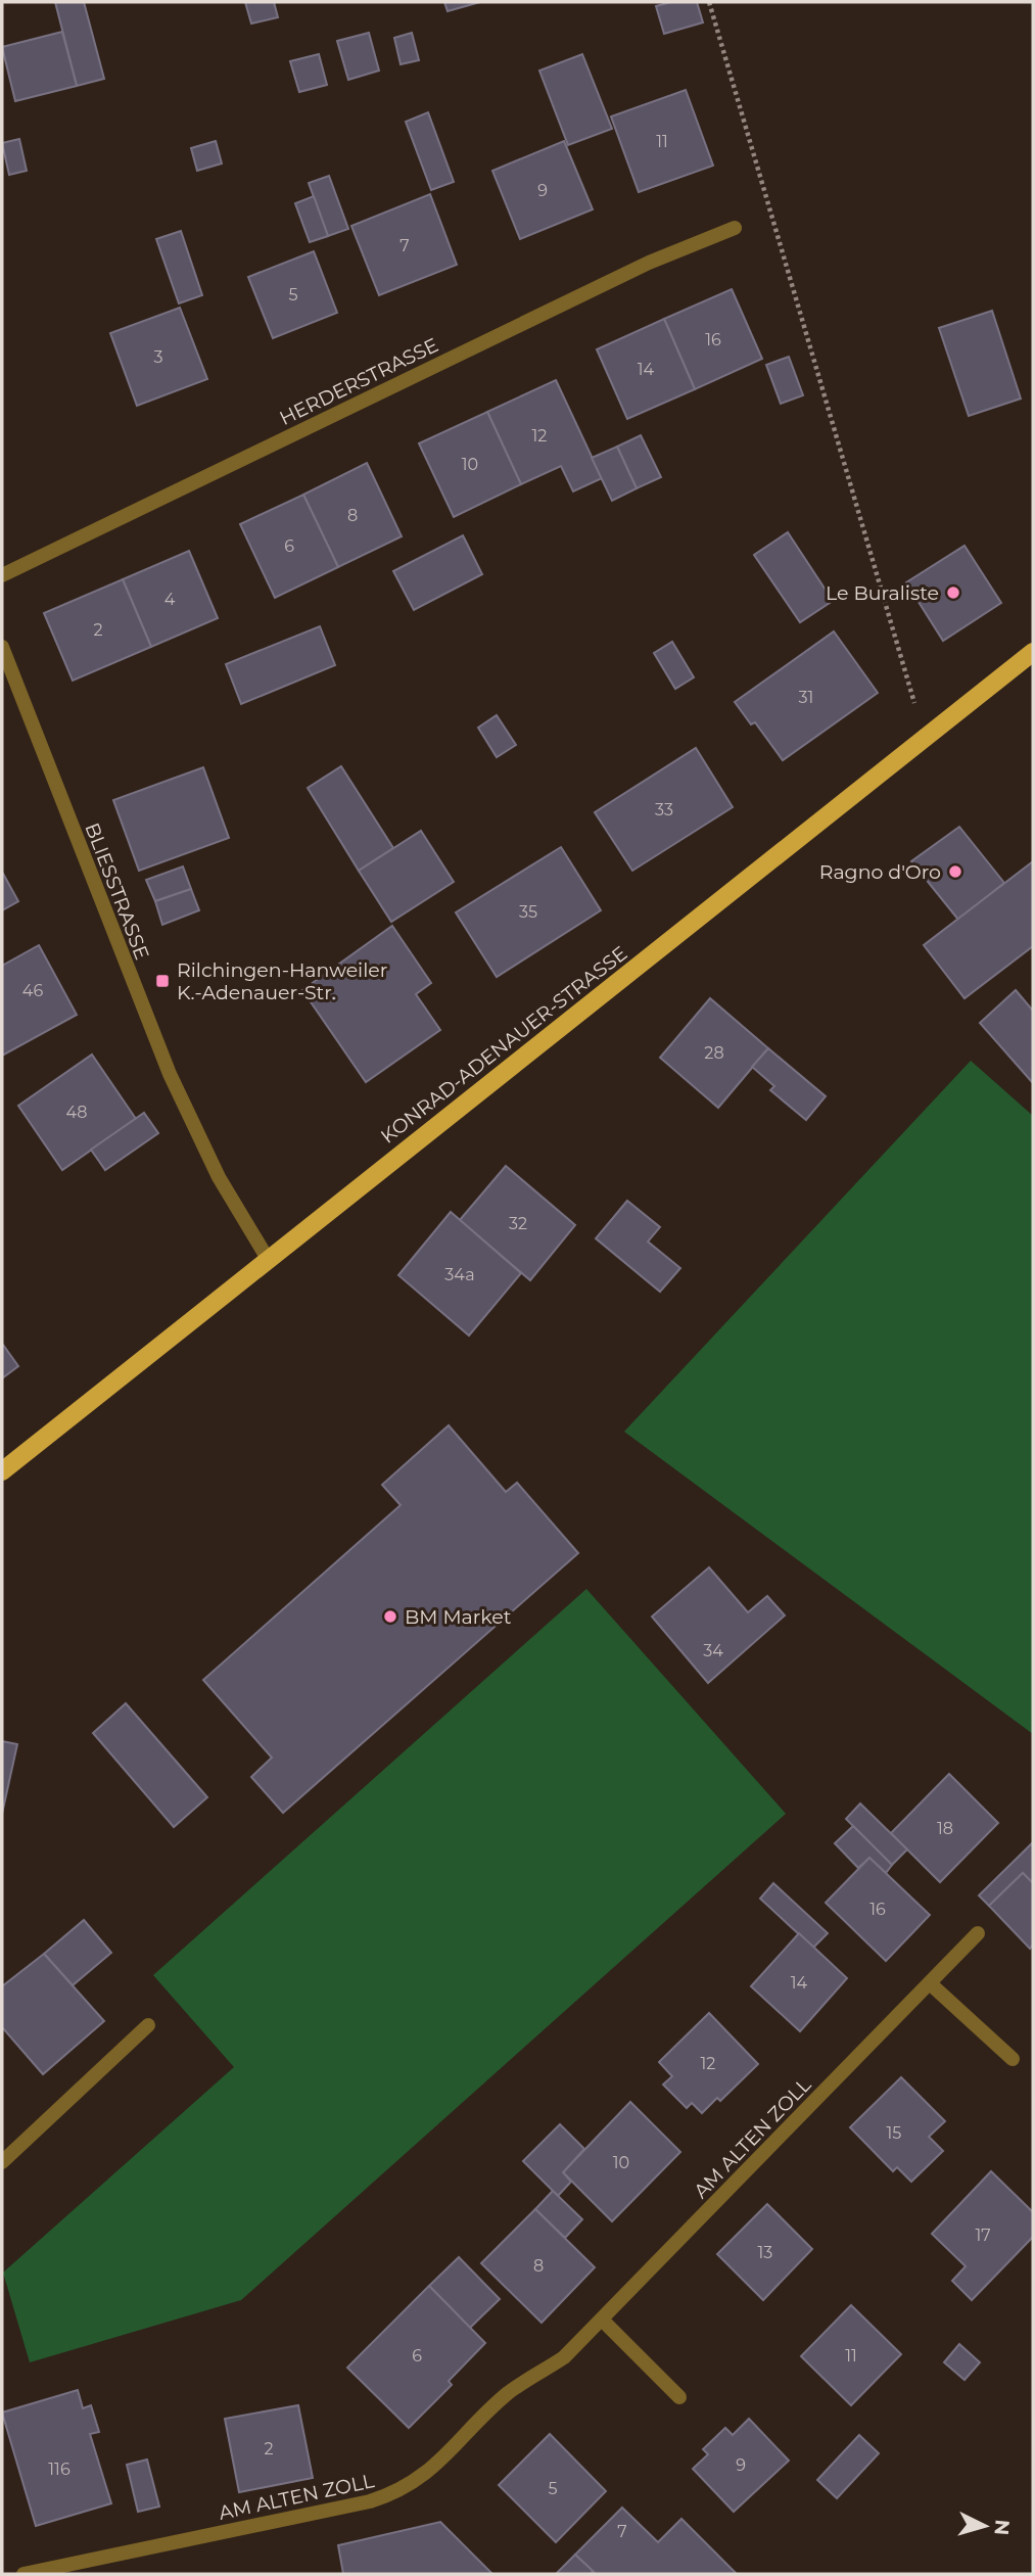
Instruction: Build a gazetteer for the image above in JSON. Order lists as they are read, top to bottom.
{
  "streets": {
    "main road": ["KONRAD-ADENAUER-STRASSE"],
    "street": ["HERDERSTRASSE", "BLIESSTRASSE", "AM ALTEN ZOLL"]
  },
  "crossings": [
    ["BLIESSTRASSE", "KONRAD-ADENAUER-STRASSE"]
  ],
  "places": {
    "other": ["Le Buraliste", "Ragno d'Oro", "BM Market"],
    "transit": ["Rilchingen-Hanweiler K.-Adenauer-Str."]
  },
  "house_numbers": [
    "11",
    "9",
    "7",
    "5",
    "16",
    "3",
    "14",
    "12",
    "10",
    "8",
    "6",
    "4",
    "2",
    "31",
    "33",
    "35",
    "46",
    "28",
    "48",
    "32",
    "34a",
    "34",
    "18",
    "16",
    "14",
    "12",
    "15",
    "10",
    "17",
    "13",
    "8",
    "6",
    "11",
    "2",
    "9",
    "116",
    "5",
    "7"
  ],
  "north": "right"
}
